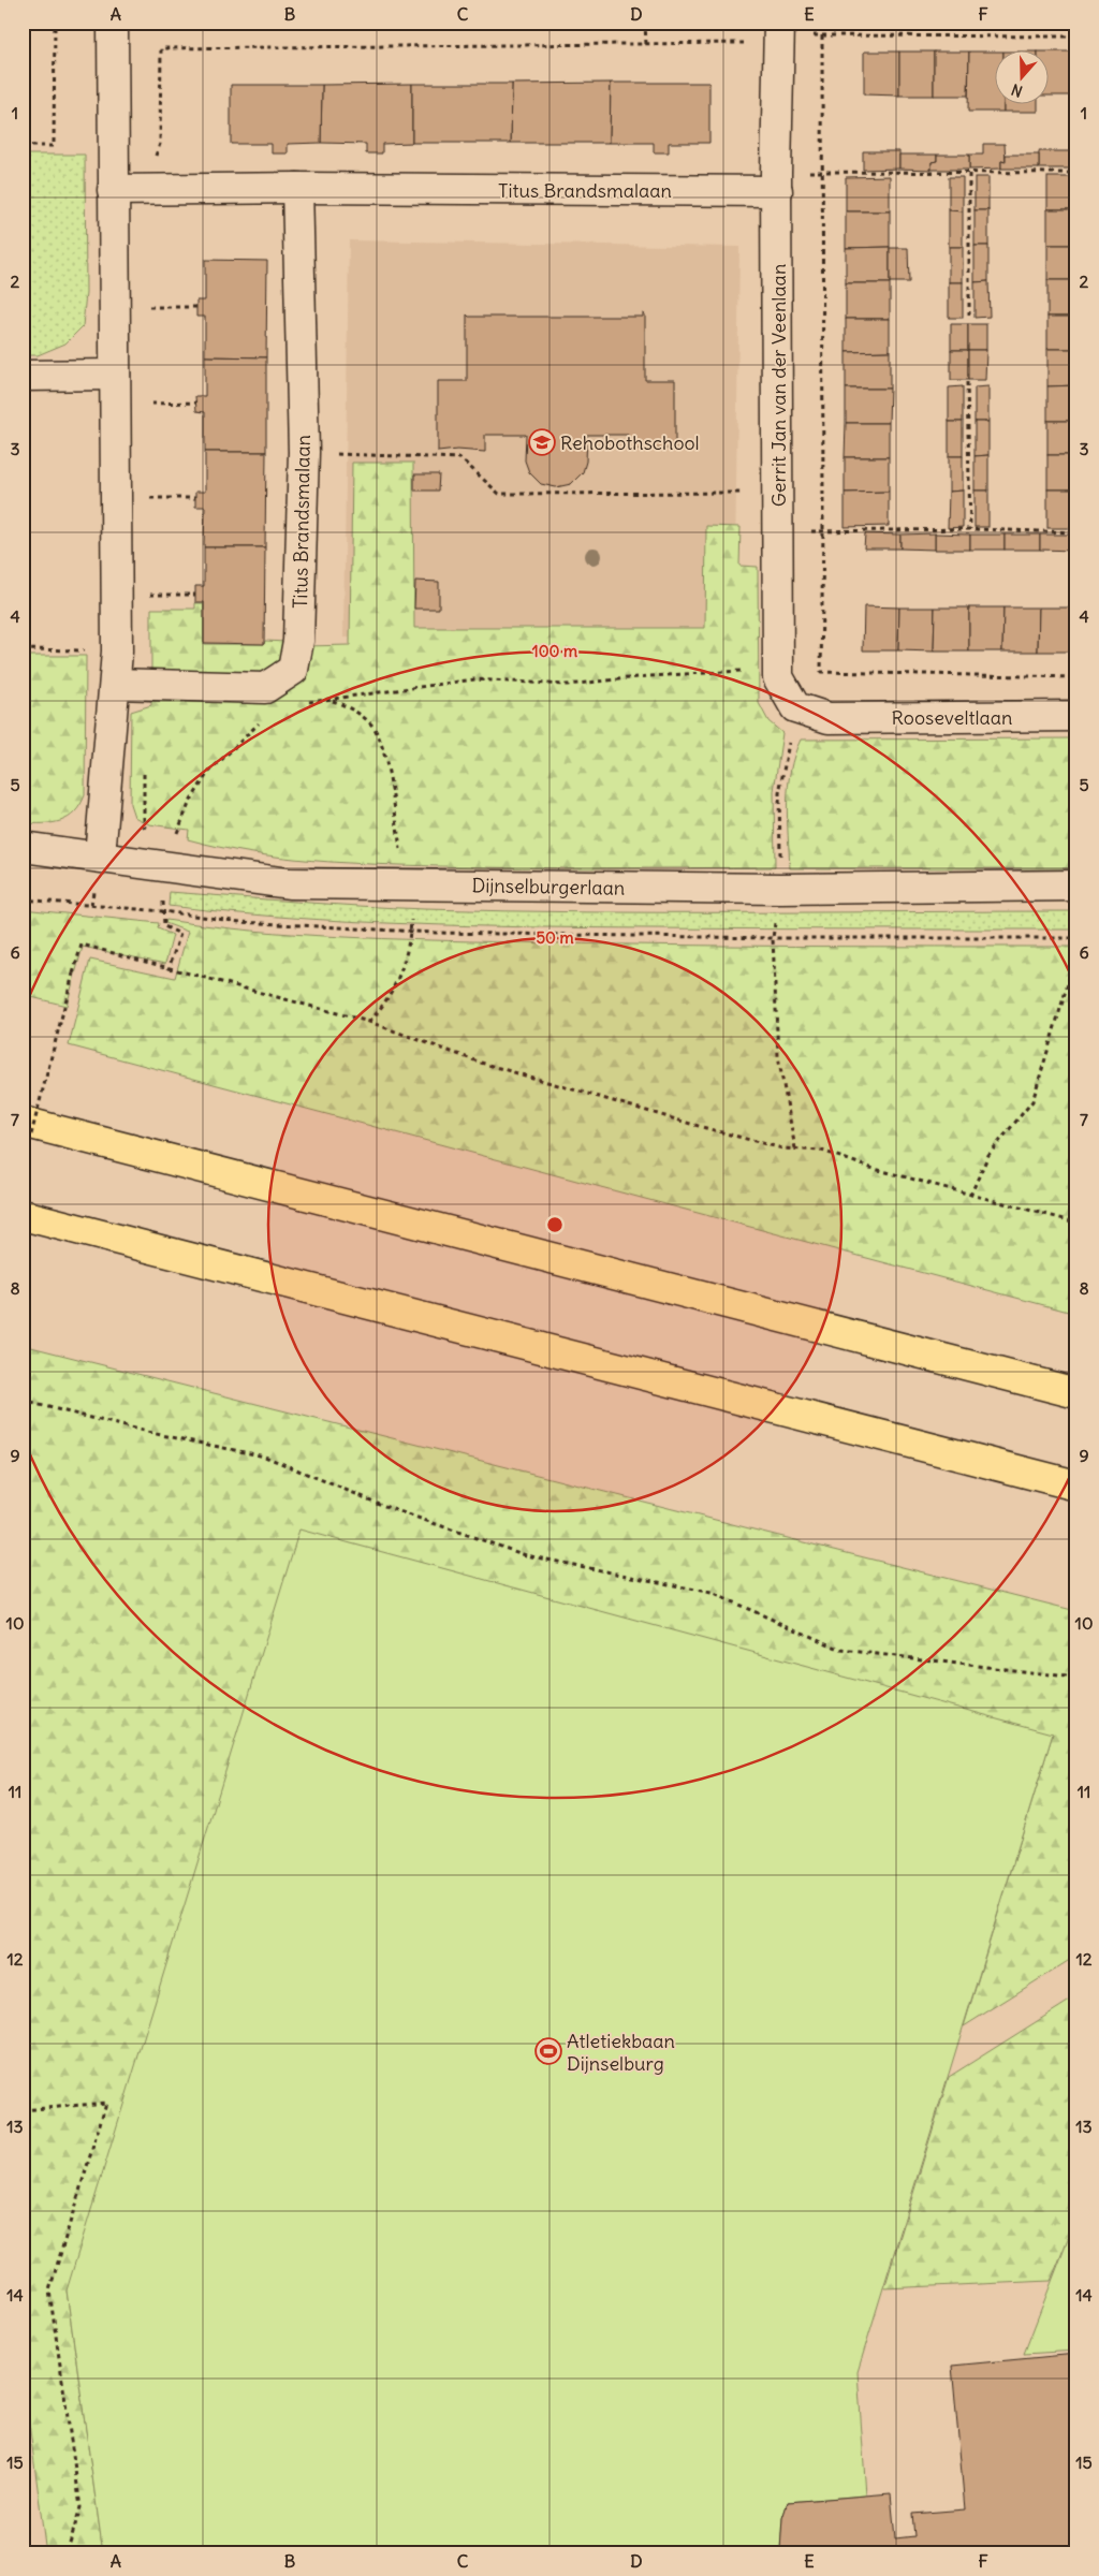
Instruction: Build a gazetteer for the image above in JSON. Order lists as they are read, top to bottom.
{
  "streets": {
    "street": [
      "Titus Brandsmalaan",
      "Gerrit Jan van der Veenlaan",
      "Rooseveltlaan",
      "Dijnselburgerlaan"
    ]
  },
  "crossings": [
    ["Titus Brandsmalaan", "Gerrit Jan van der Veenlaan"],
    ["Gerrit Jan van der Veenlaan", "Rooseveltlaan"]
  ],
  "places": {
    "school or university": ["Rehobothschool"],
    "sports": ["Atletiekbaan Dijnselburg"]
  },
  "north": "bottom",
  "grid": {
    "columns": [
      "A",
      "B",
      "C",
      "D",
      "E",
      "F"
    ],
    "rows": [
      "1",
      "2",
      "3",
      "4",
      "5",
      "6",
      "7",
      "8",
      "9",
      "10",
      "11",
      "12",
      "13",
      "14",
      "15"
    ]
  },
  "rings": ["100 m", "50 m"]
}
